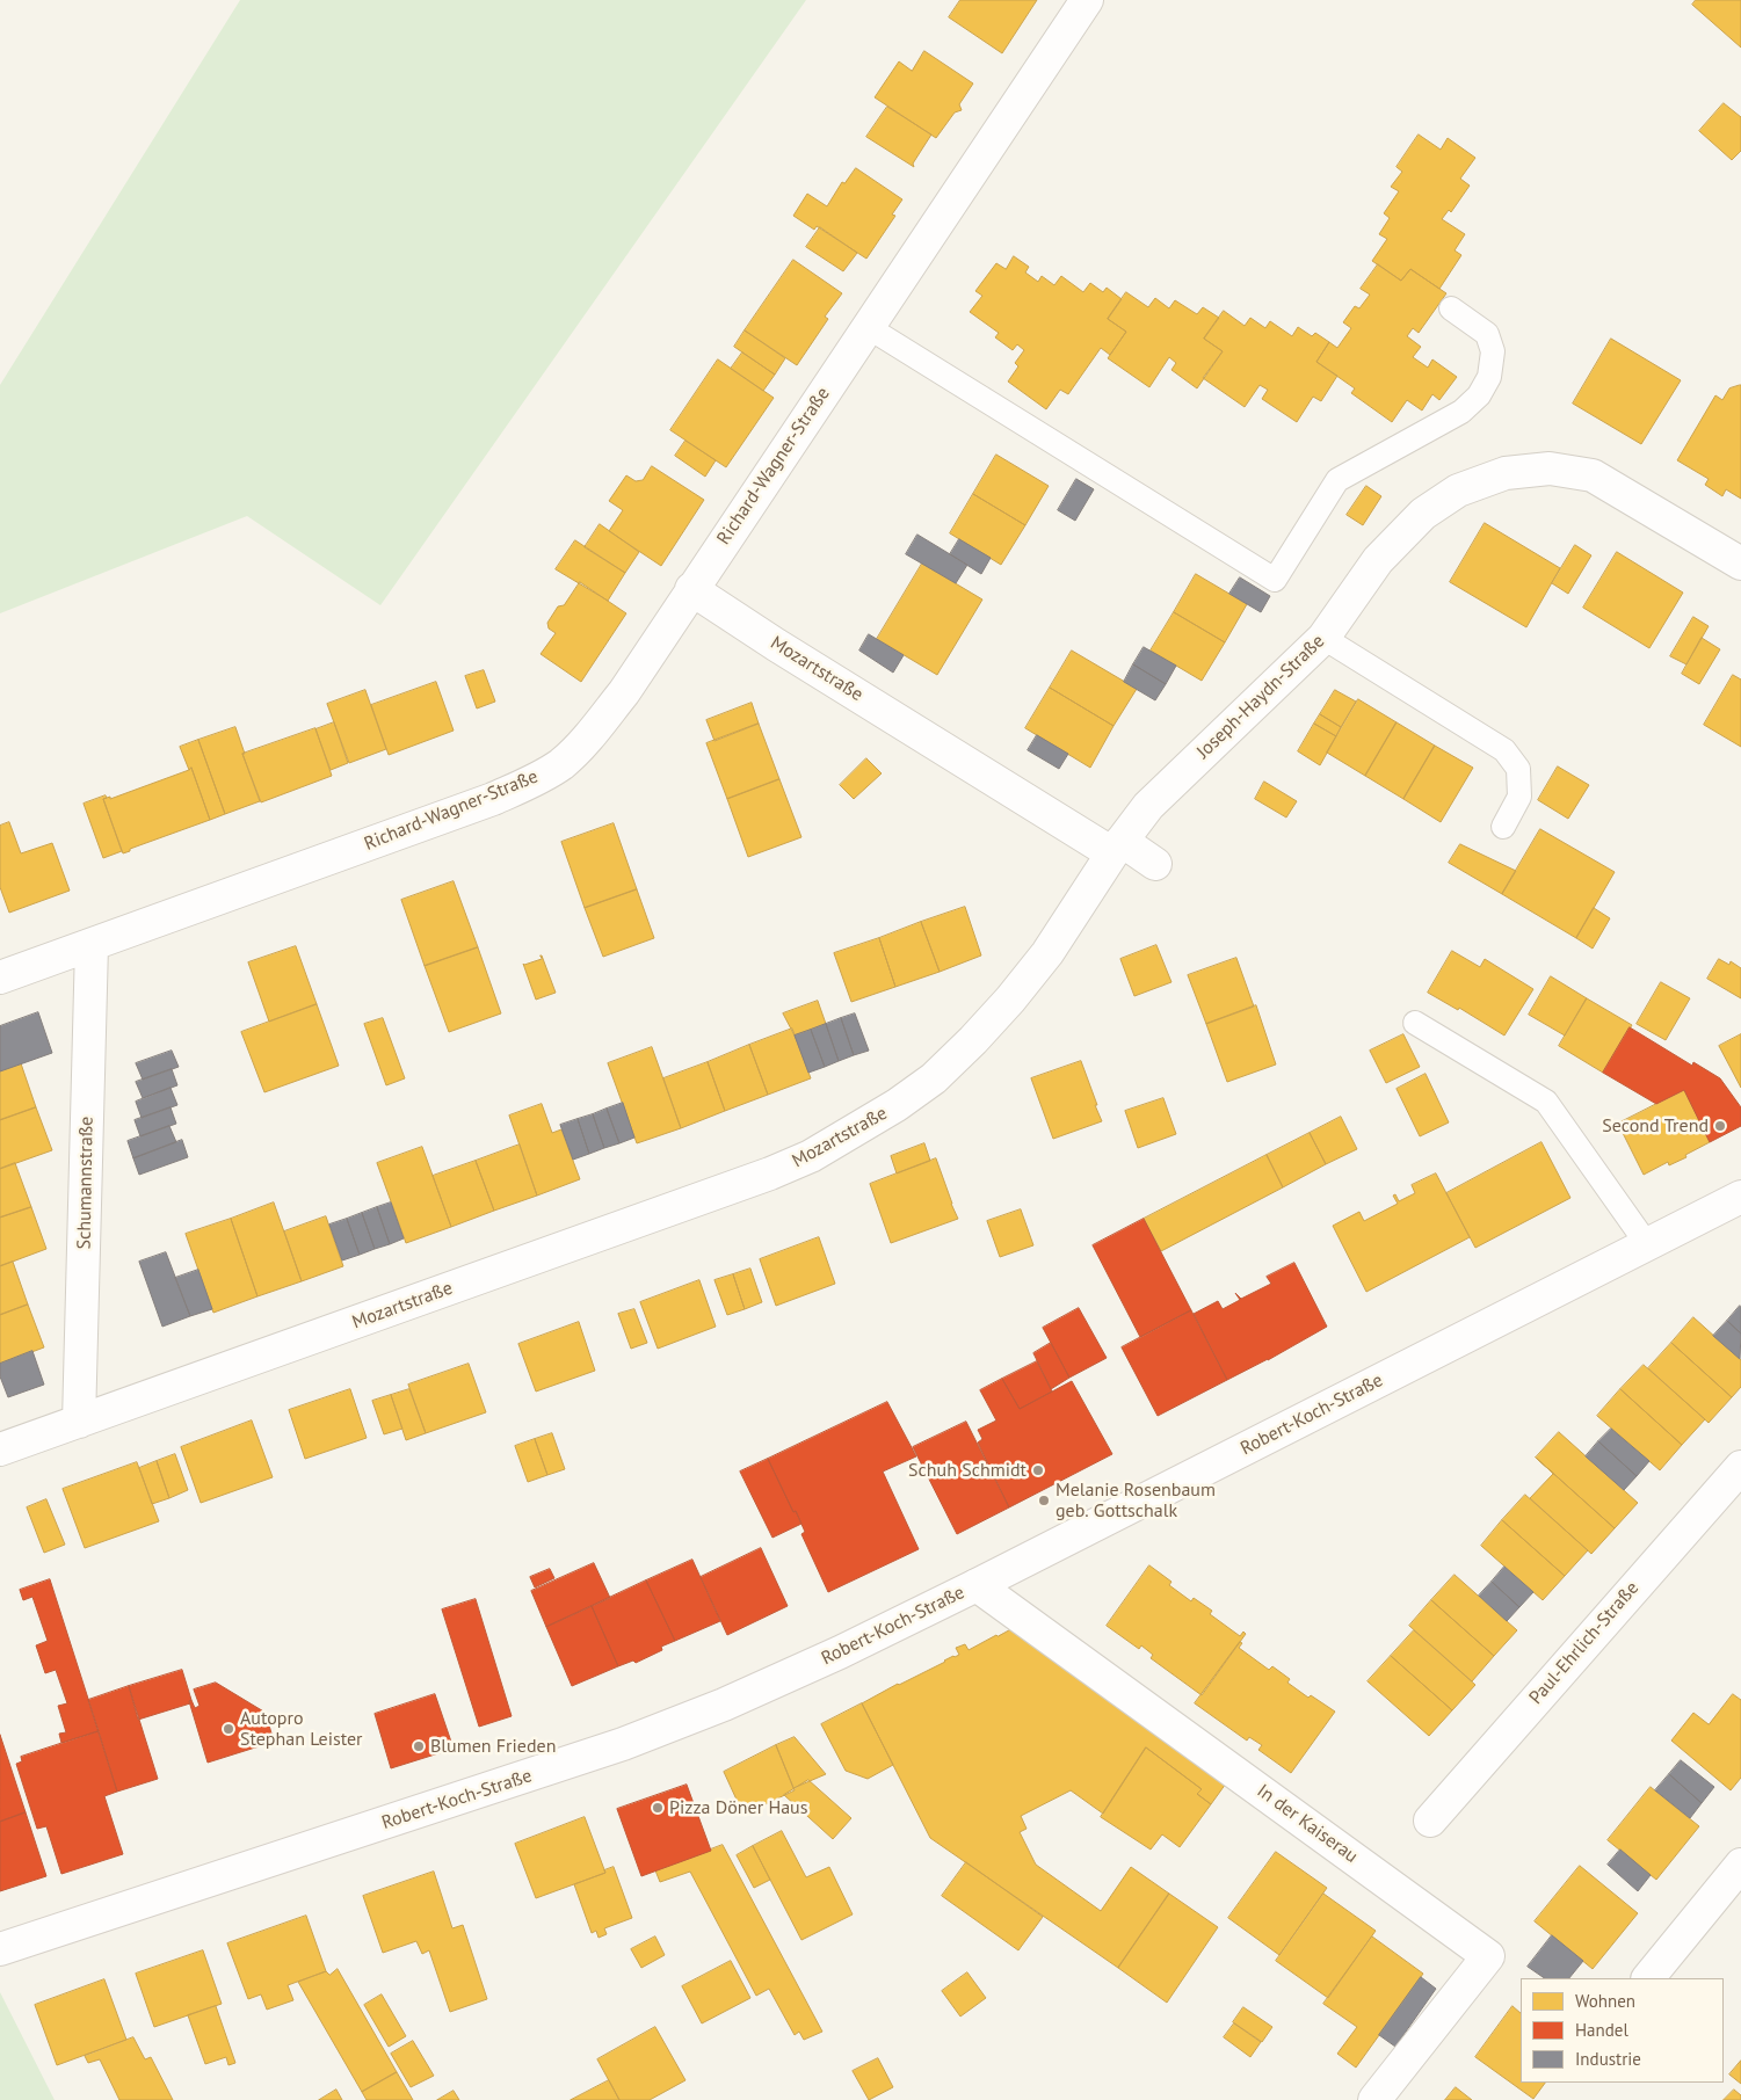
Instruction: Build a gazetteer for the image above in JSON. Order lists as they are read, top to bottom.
{
  "streets": {
    "street": [
      "Richard-Wagner-Straße",
      "Mozartstraße",
      "Joseph-Haydn-Straße",
      "Schumannstraße",
      "Robert-Koch-Straße",
      "Paul-Ehrlich-Straße",
      "In der Kaiserau"
    ]
  },
  "crossings": [
    ["Richard-Wagner-Straße", "Mozartstraße"],
    ["Richard-Wagner-Straße", "Schumannstraße"],
    ["Mozartstraße", "Joseph-Haydn-Straße"],
    ["Mozartstraße", "Schumannstraße"],
    ["Robert-Koch-Straße", "In der Kaiserau"]
  ],
  "places": [
    "Second Trend",
    "Schuh Schmidt",
    "Melanie Rosenbaum geb. Gottschalk",
    "Autopro Stephan Leister",
    "Blumen Frieden",
    "Pizza Döner Haus"
  ],
  "legend": ["Wohnen", "Handel", "Industrie"]
}
